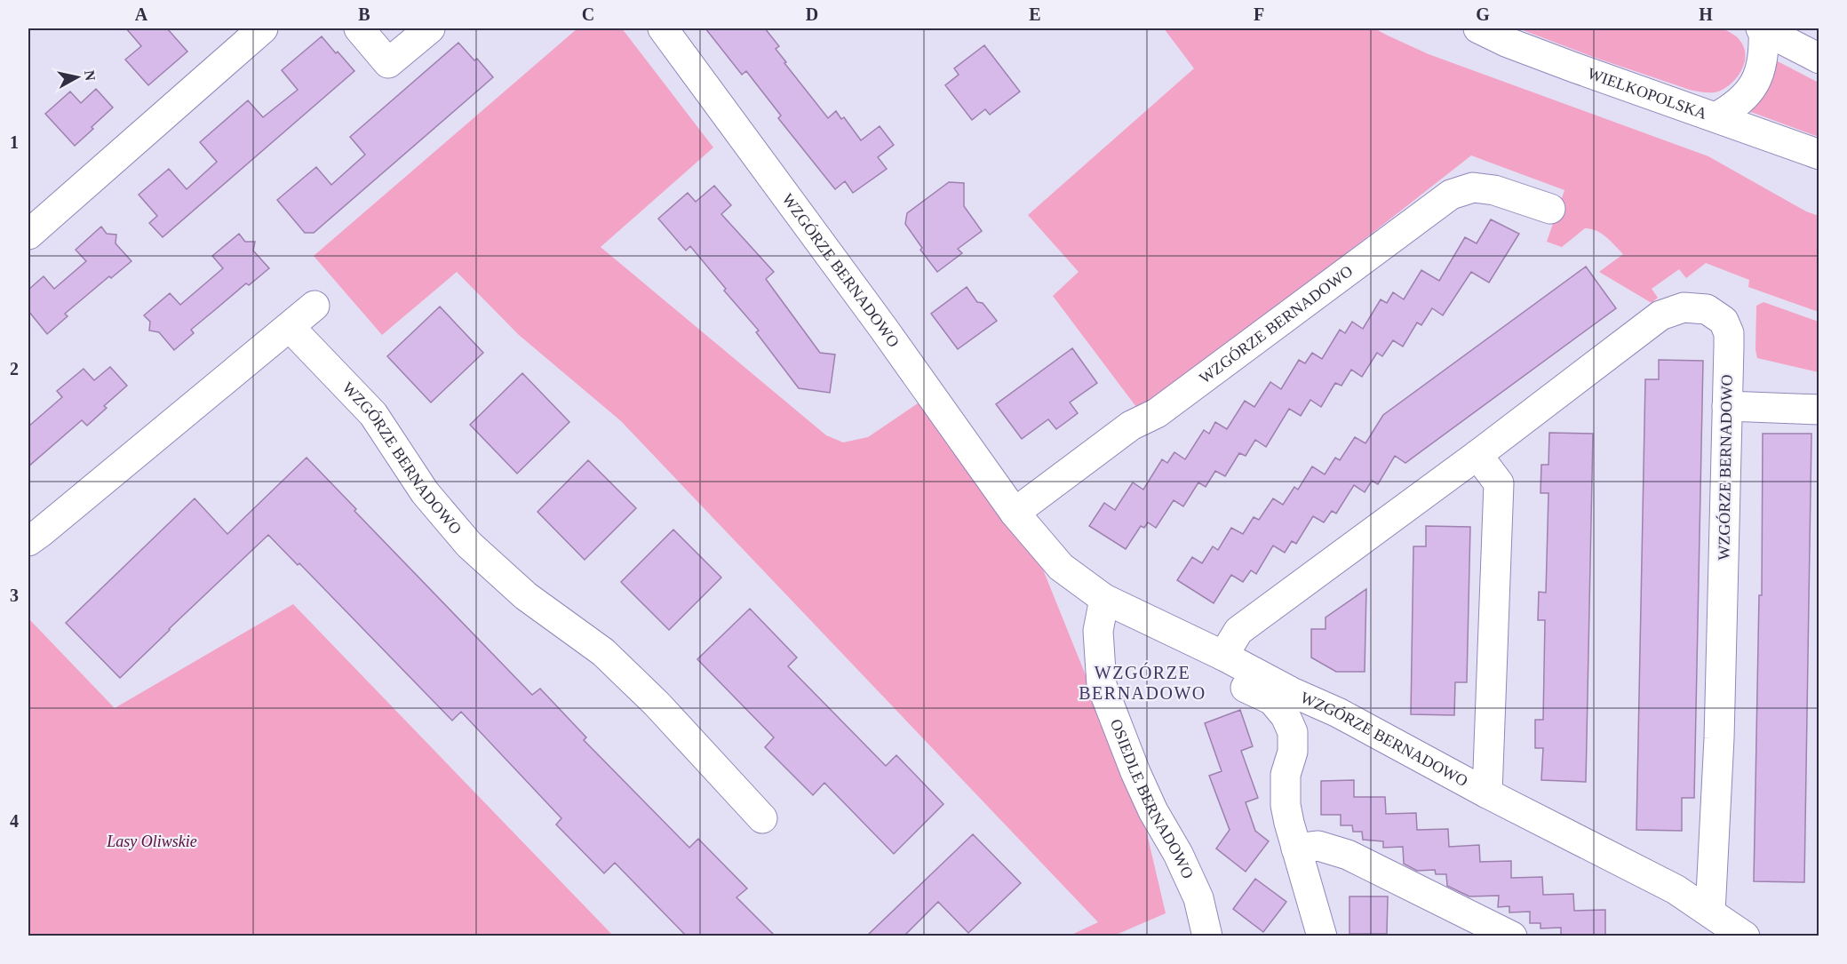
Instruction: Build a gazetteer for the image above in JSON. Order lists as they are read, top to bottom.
{
  "streets": {
    "street": ["WIELKOPOLSKA", "WZGÓRZE BERNADOWO", "OSIEDLE BERNADOWO"]
  },
  "crossings": [
    ["WZGÓRZE BERNADOWO", "OSIEDLE BERNADOWO"]
  ],
  "districts": ["WZGÓRZE BERNADOWO"],
  "parks": ["Lasy Oliwskie"],
  "north": "right",
  "grid": {
    "columns": [
      "A",
      "B",
      "C",
      "D",
      "E",
      "F",
      "G",
      "H"
    ],
    "rows": [
      "1",
      "2",
      "3",
      "4"
    ]
  }
}
